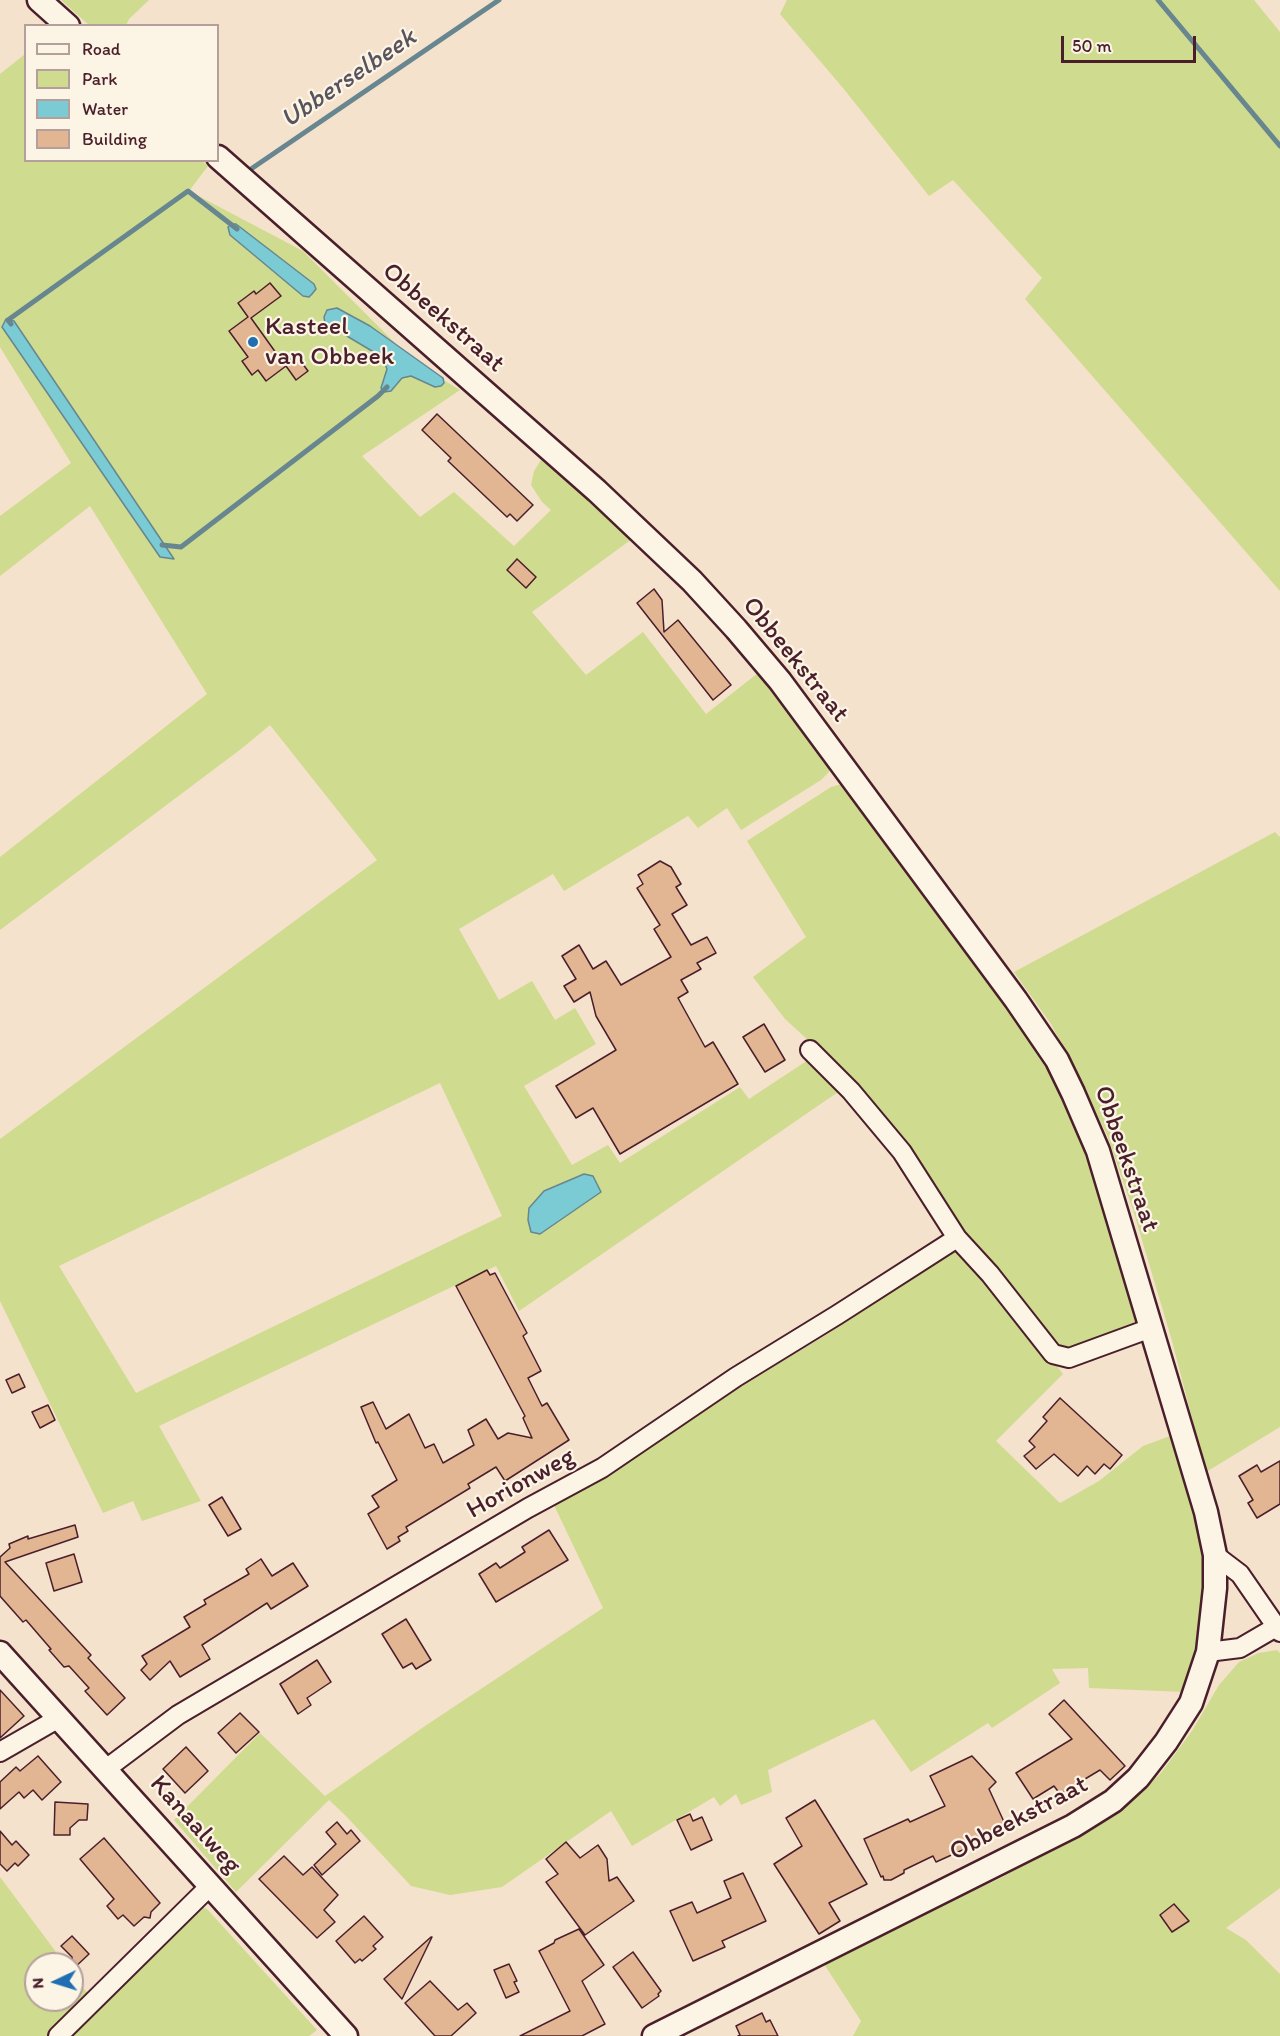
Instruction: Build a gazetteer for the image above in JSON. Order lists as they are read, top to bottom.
{
  "streets": {
    "street": ["Obbeekstraat", "Horionweg", "Kanaalweg"]
  },
  "crossings": [
    ["Horionweg", "Kanaalweg"]
  ],
  "water": ["Ubberselbeek"],
  "places": ["Kasteel van Obbeek"],
  "legend": [
    "Road",
    "Park",
    "Water",
    "Building"
  ],
  "scale_bar": "50 m",
  "north": "left"
}
